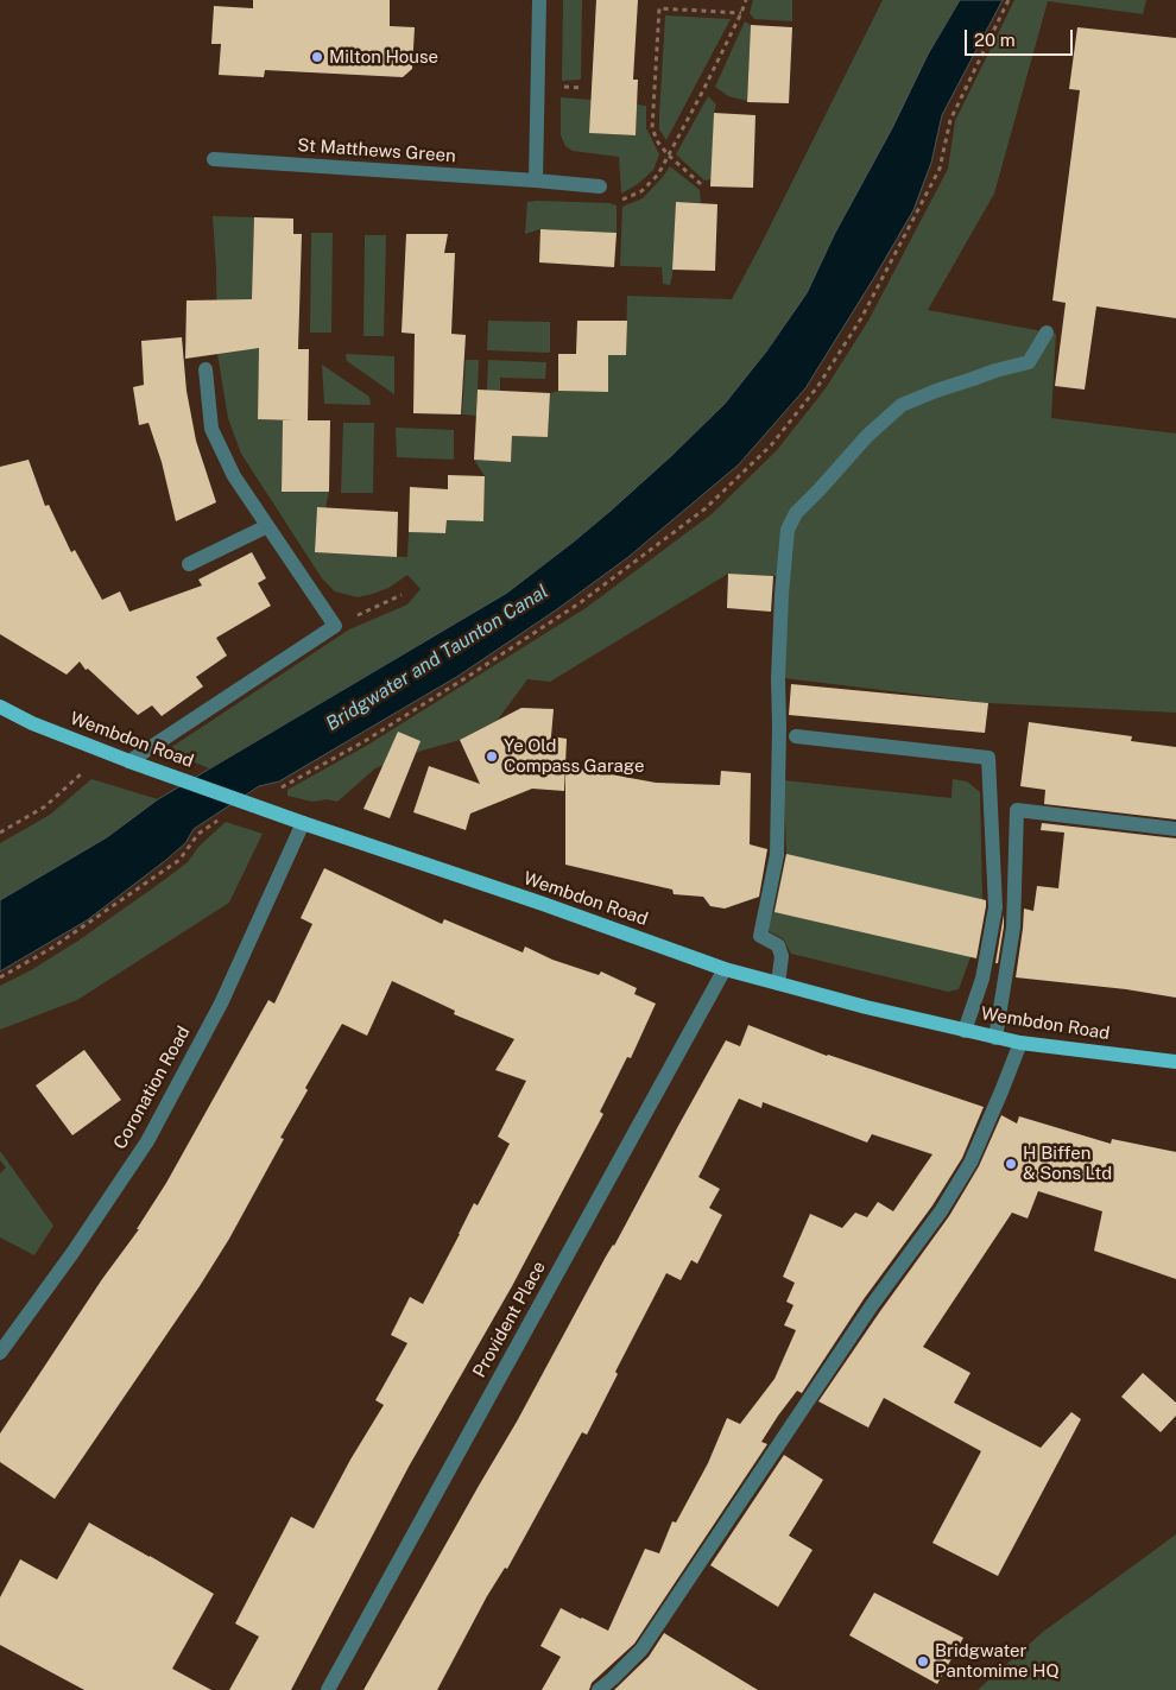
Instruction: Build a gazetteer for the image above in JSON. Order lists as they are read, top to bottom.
{
  "streets": {
    "main road": ["Wembdon Road"],
    "street": ["St Matthews Green", "Coronation Road", "Provident Place"]
  },
  "crossings": [
    ["Wembdon Road", "Coronation Road"],
    ["Wembdon Road", "Provident Place"]
  ],
  "water": ["Bridgwater and Taunton Canal"],
  "places": [
    "Milton House",
    "Ye Old Compass Garage",
    "H Biffen & Sons Ltd",
    "Bridgwater Pantomime HQ"
  ],
  "scale_bar": "20 m"
}
